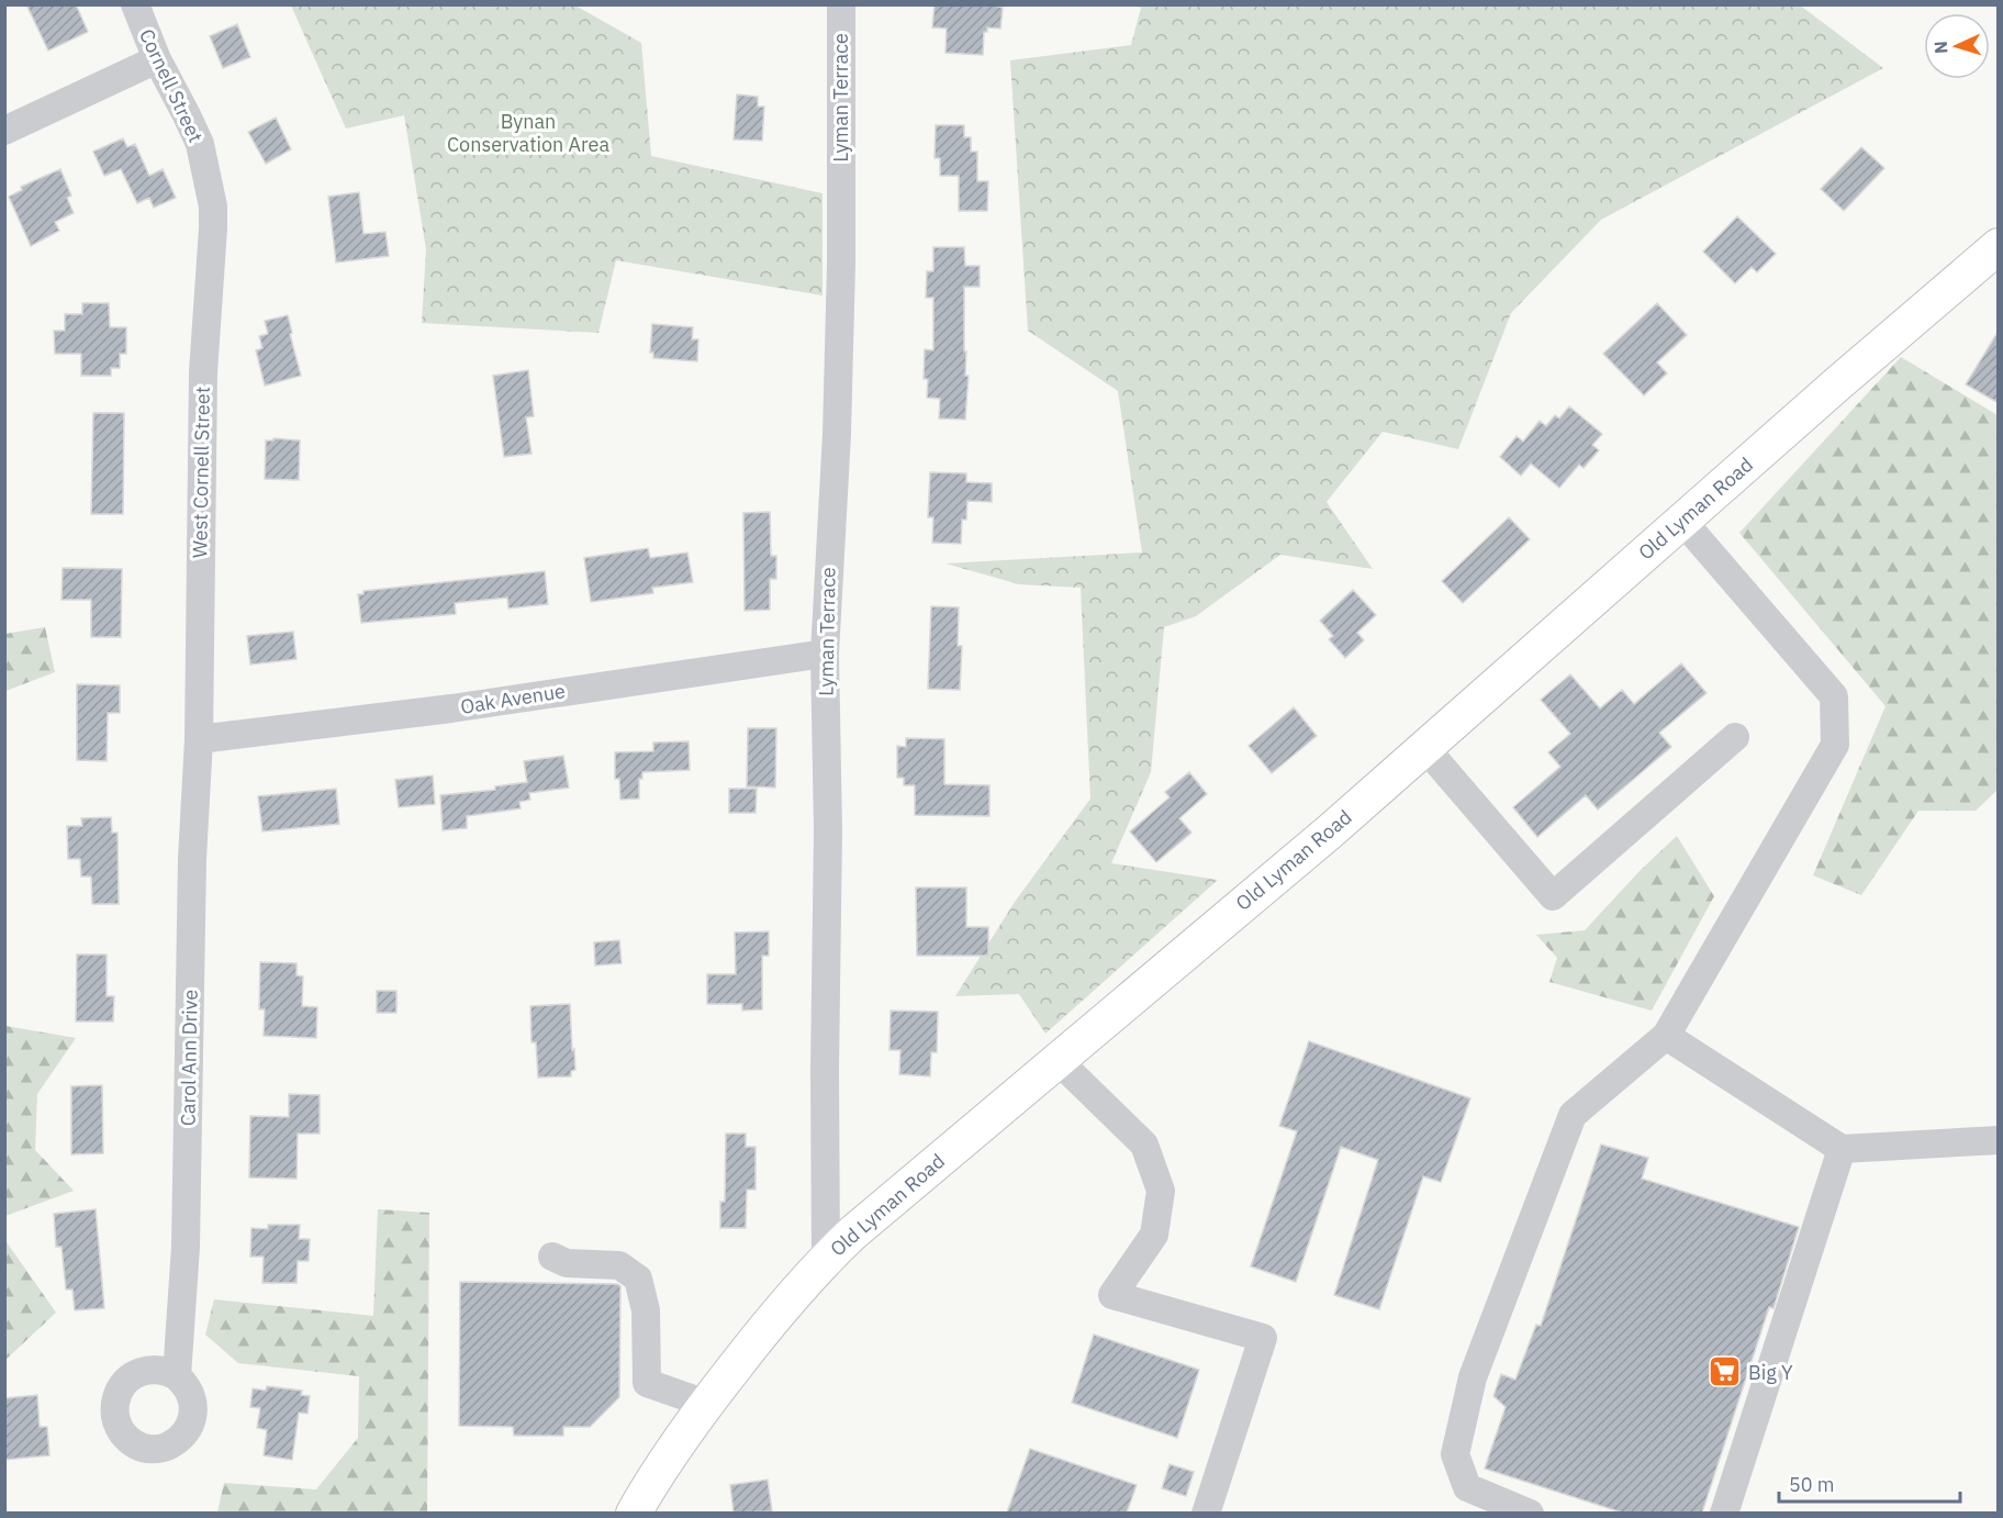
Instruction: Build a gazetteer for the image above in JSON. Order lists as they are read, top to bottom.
{
  "streets": {
    "main road": ["Old Lyman Road"],
    "street": [
      "Cornell Street",
      "Lyman Terrace",
      "West Cornell Street",
      "Oak Avenue",
      "Carol Ann Drive"
    ]
  },
  "crossings": [
    ["Cornell Street", "West Cornell Street"],
    ["Lyman Terrace", "Old Lyman Road"],
    ["Lyman Terrace", "Oak Avenue"],
    ["West Cornell Street", "Oak Avenue"],
    ["West Cornell Street", "Carol Ann Drive"],
    ["Oak Avenue", "Carol Ann Drive"]
  ],
  "parks": ["Bynan Conservation Area"],
  "places": {
    "supermarket": ["Big Y"]
  },
  "scale_bar": "50 m",
  "north": "left"
}
